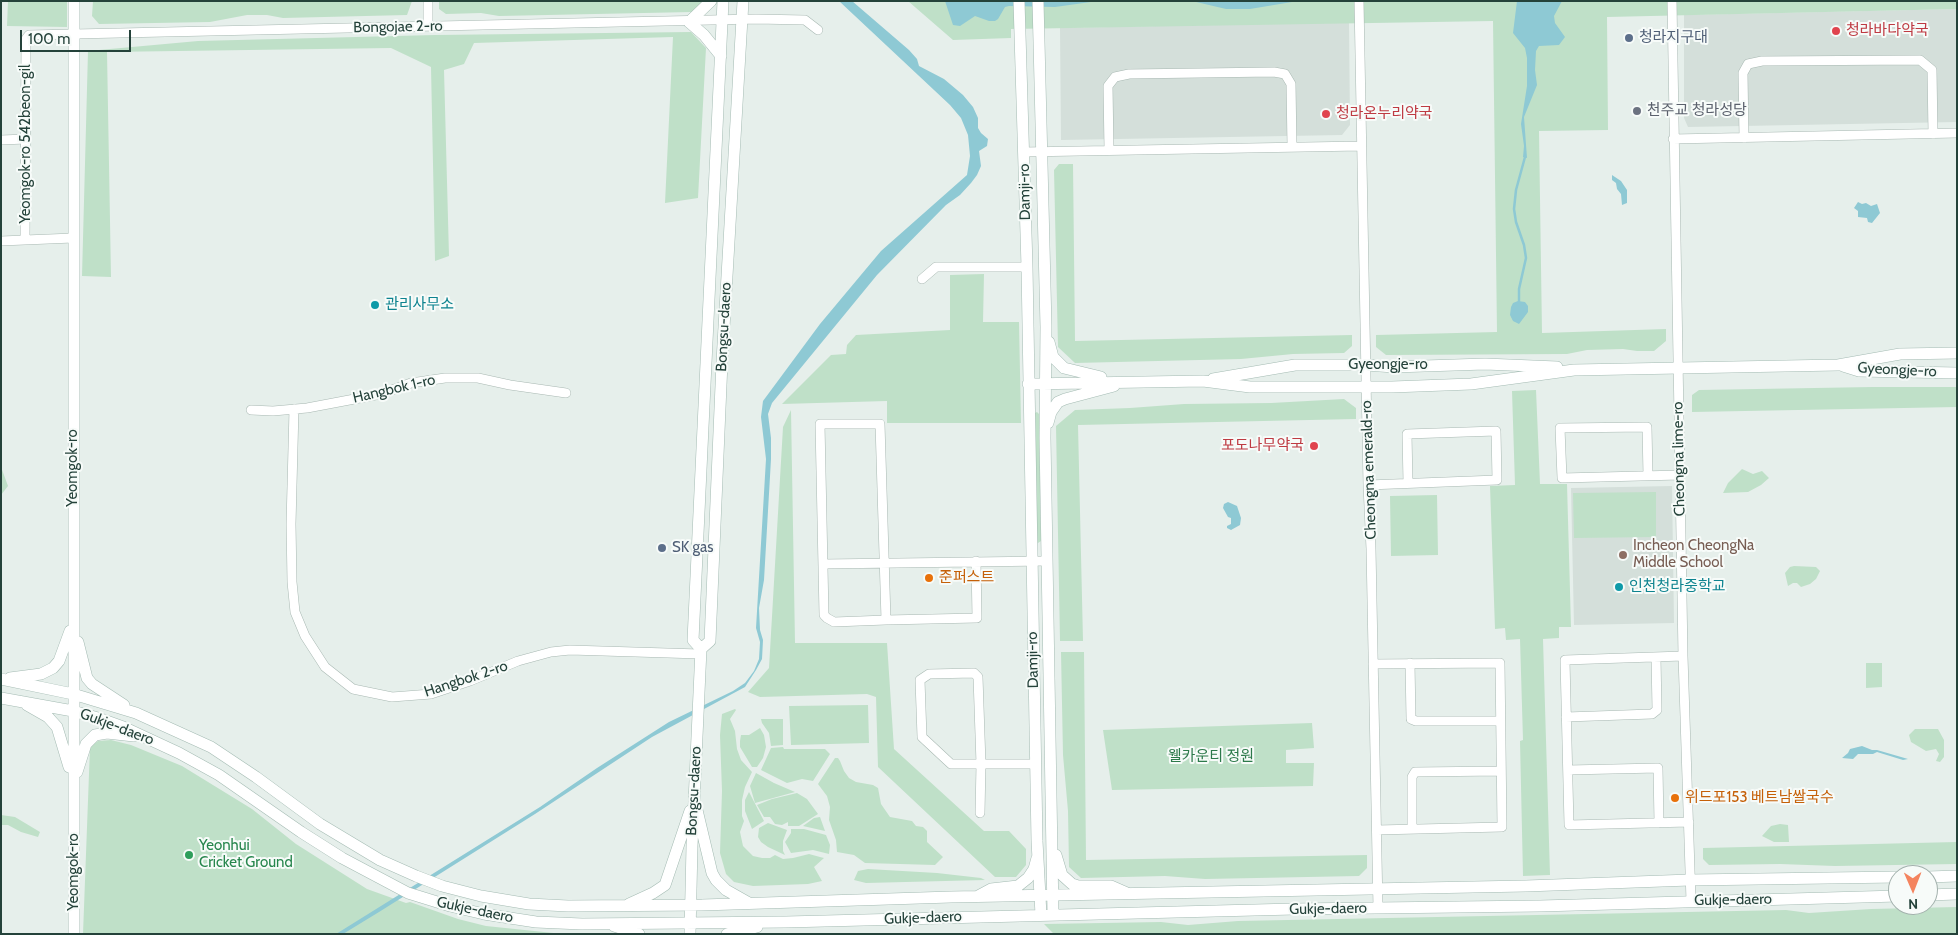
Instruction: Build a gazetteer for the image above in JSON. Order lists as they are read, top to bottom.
{
  "streets": {
    "main road": [
      "Damji-ro",
      "Bongsu-daero",
      "Gyeongje-ro",
      "Yeomgok-ro",
      "Gukje-daero"
    ],
    "street": [
      "Bongojae 2-ro",
      "Yeomgok-ro 542beon-gil",
      "Hangbok 1-ro",
      "Cheongna lime-ro",
      "Cheongna emerald-ro",
      "Hangbok 2-ro"
    ]
  },
  "crossings": [
    ["Bongojae 2-ro", "Yeomgok-ro 542beon-gil"],
    ["Bongojae 2-ro", "Bongsu-daero"],
    ["Bongojae 2-ro", "Yeomgok-ro"],
    ["Yeomgok-ro 542beon-gil", "Yeomgok-ro"],
    ["Damji-ro", "Gyeongje-ro"],
    ["Damji-ro", "Gukje-daero"],
    ["Bongsu-daero", "Hangbok 2-ro"],
    ["Bongsu-daero", "Gukje-daero"],
    ["Gyeongje-ro", "Cheongna lime-ro"],
    ["Gyeongje-ro", "Cheongna emerald-ro"],
    ["Hangbok 1-ro", "Hangbok 2-ro"],
    ["Cheongna lime-ro", "Gukje-daero"],
    ["Yeomgok-ro", "Gukje-daero"],
    ["Cheongna emerald-ro", "Gukje-daero"]
  ],
  "parks": ["웰카운티 정원"],
  "places": [
    "청라바다약국",
    "청라지구대",
    "천주교 청라성당",
    "청라온누리약국",
    "관리사무소",
    "포도나무약국",
    "SK gas",
    "Incheon CheongNa Middle School",
    "준퍼스트",
    "인천청라중학교",
    "위드포153 베트남쌀국수",
    "Yeonhui Cricket Ground"
  ],
  "scale_bar": "100 m",
  "north": "bottom"
}
